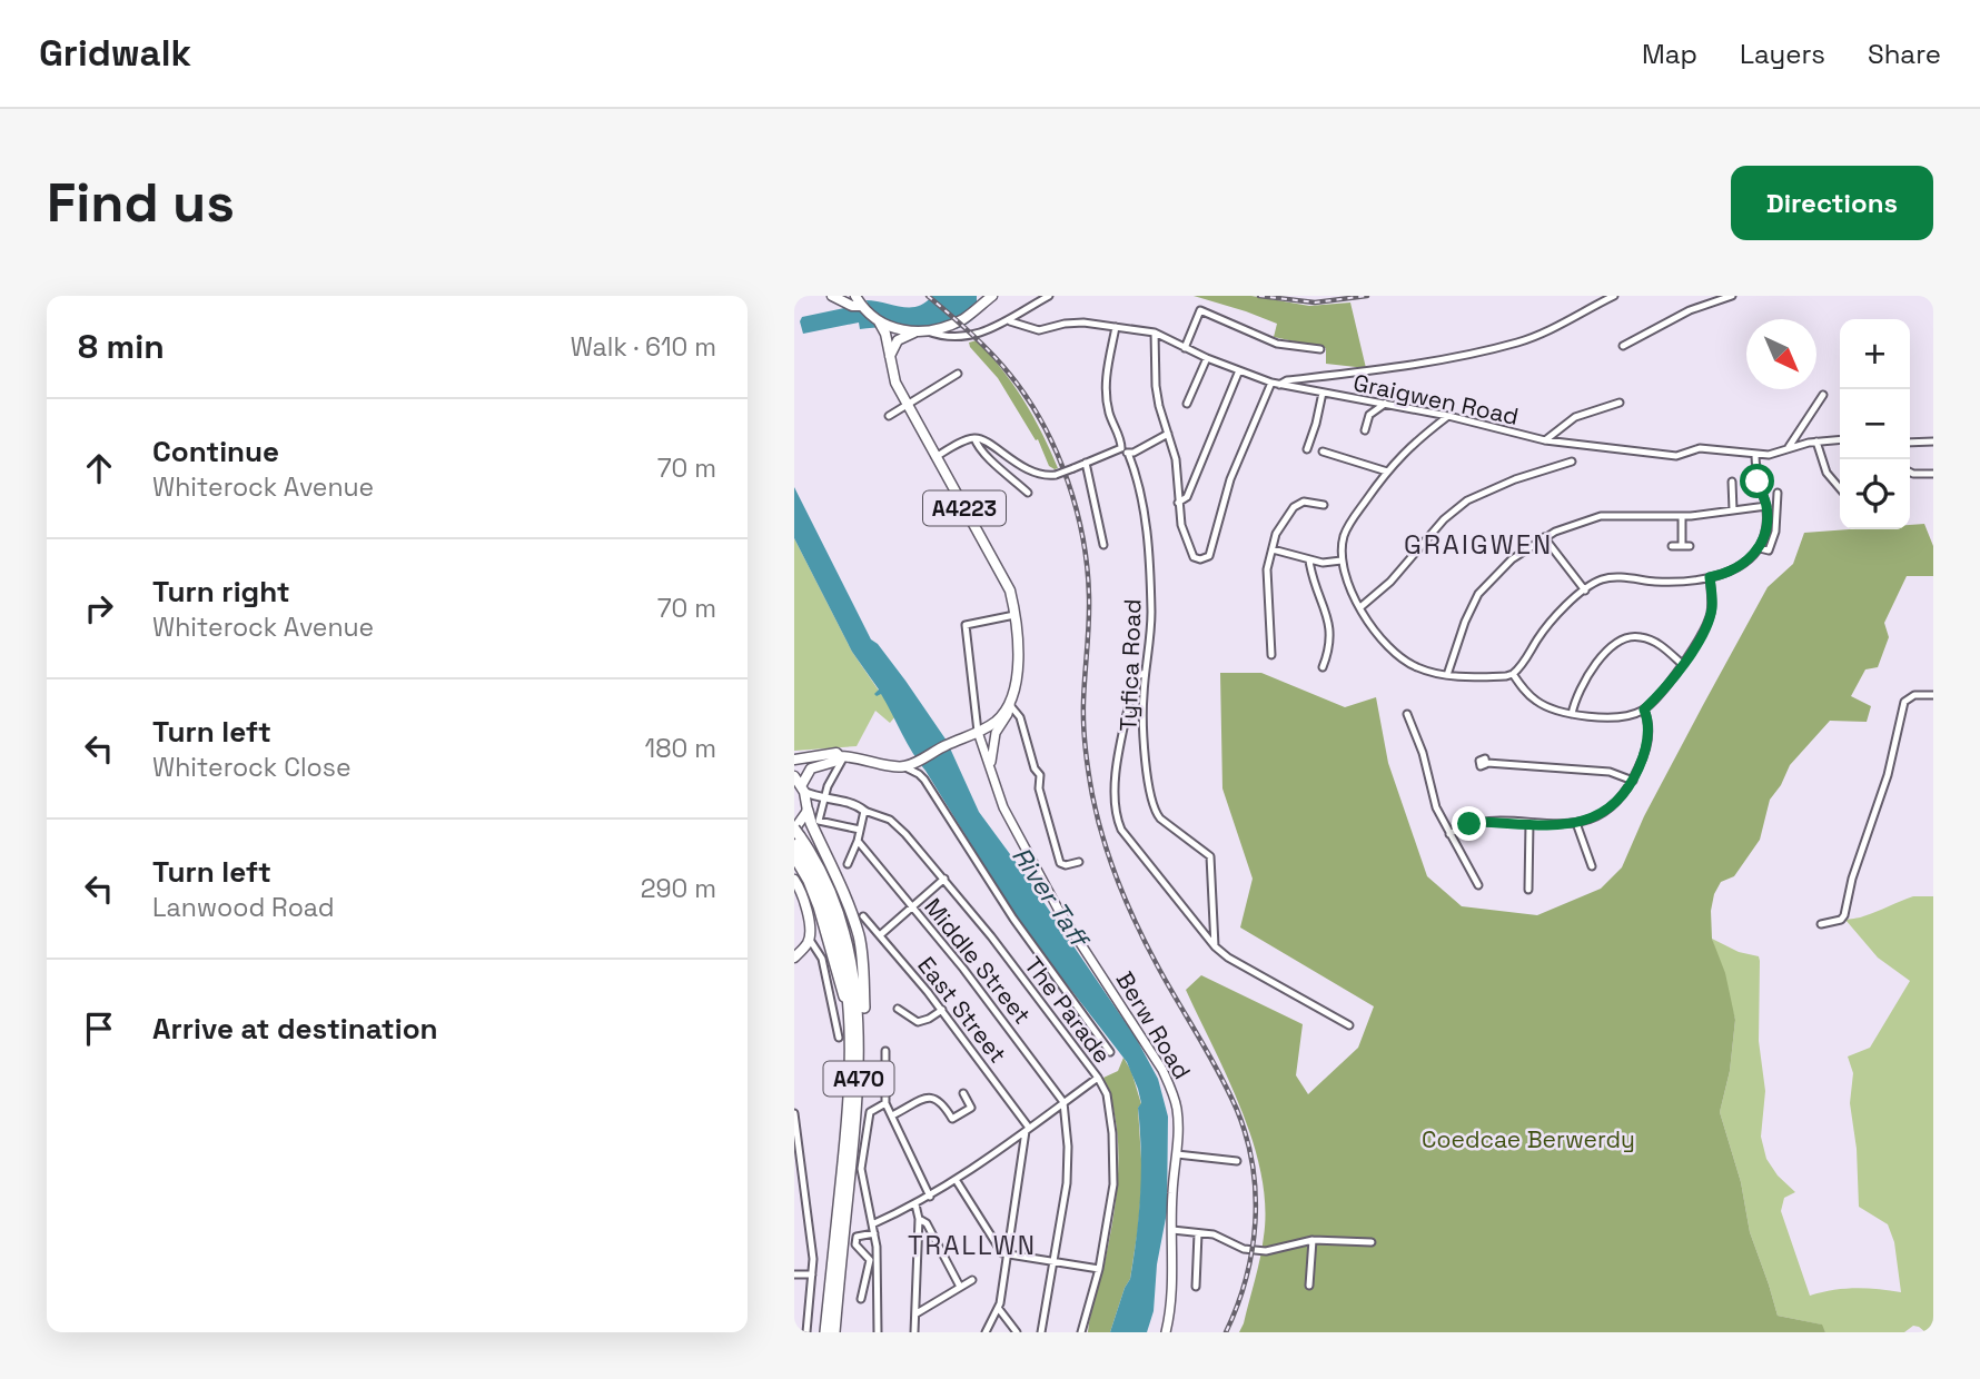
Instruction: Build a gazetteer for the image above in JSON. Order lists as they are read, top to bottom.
{
  "streets": {
    "highway": ["A470"],
    "main road": ["A4223", "Berw Road"],
    "street": [
      "Graigwen Road",
      "Tyfica Road",
      "Middle Street",
      "East Street",
      "The Parade"
    ]
  },
  "crossings": [
    ["Graigwen Road", "Tyfica Road"]
  ],
  "districts": ["GRAIGWEN", "TRALLWN"],
  "water": ["River Taff"],
  "parks": ["Coedcae Berwerdy"],
  "north": "bottom right",
  "page": {
    "header": "Gridwalk",
    "nav": ["Map", "Layers", "Share"],
    "buttons": "Directions",
    "title": "Find us",
    "heading": ["8 min", "Walk · 610 m"],
    "map_buttons": ["+", "−"],
    "list": [
      ["Continue", "Whiterock Avenue", "70 m"],
      ["Turn right", "Whiterock Avenue", "70 m"],
      ["Turn left", "Whiterock Close", "180 m"],
      ["Turn left", "Lanwood Road", "290 m"],
      "Arrive at destination"
    ]
  }
}
